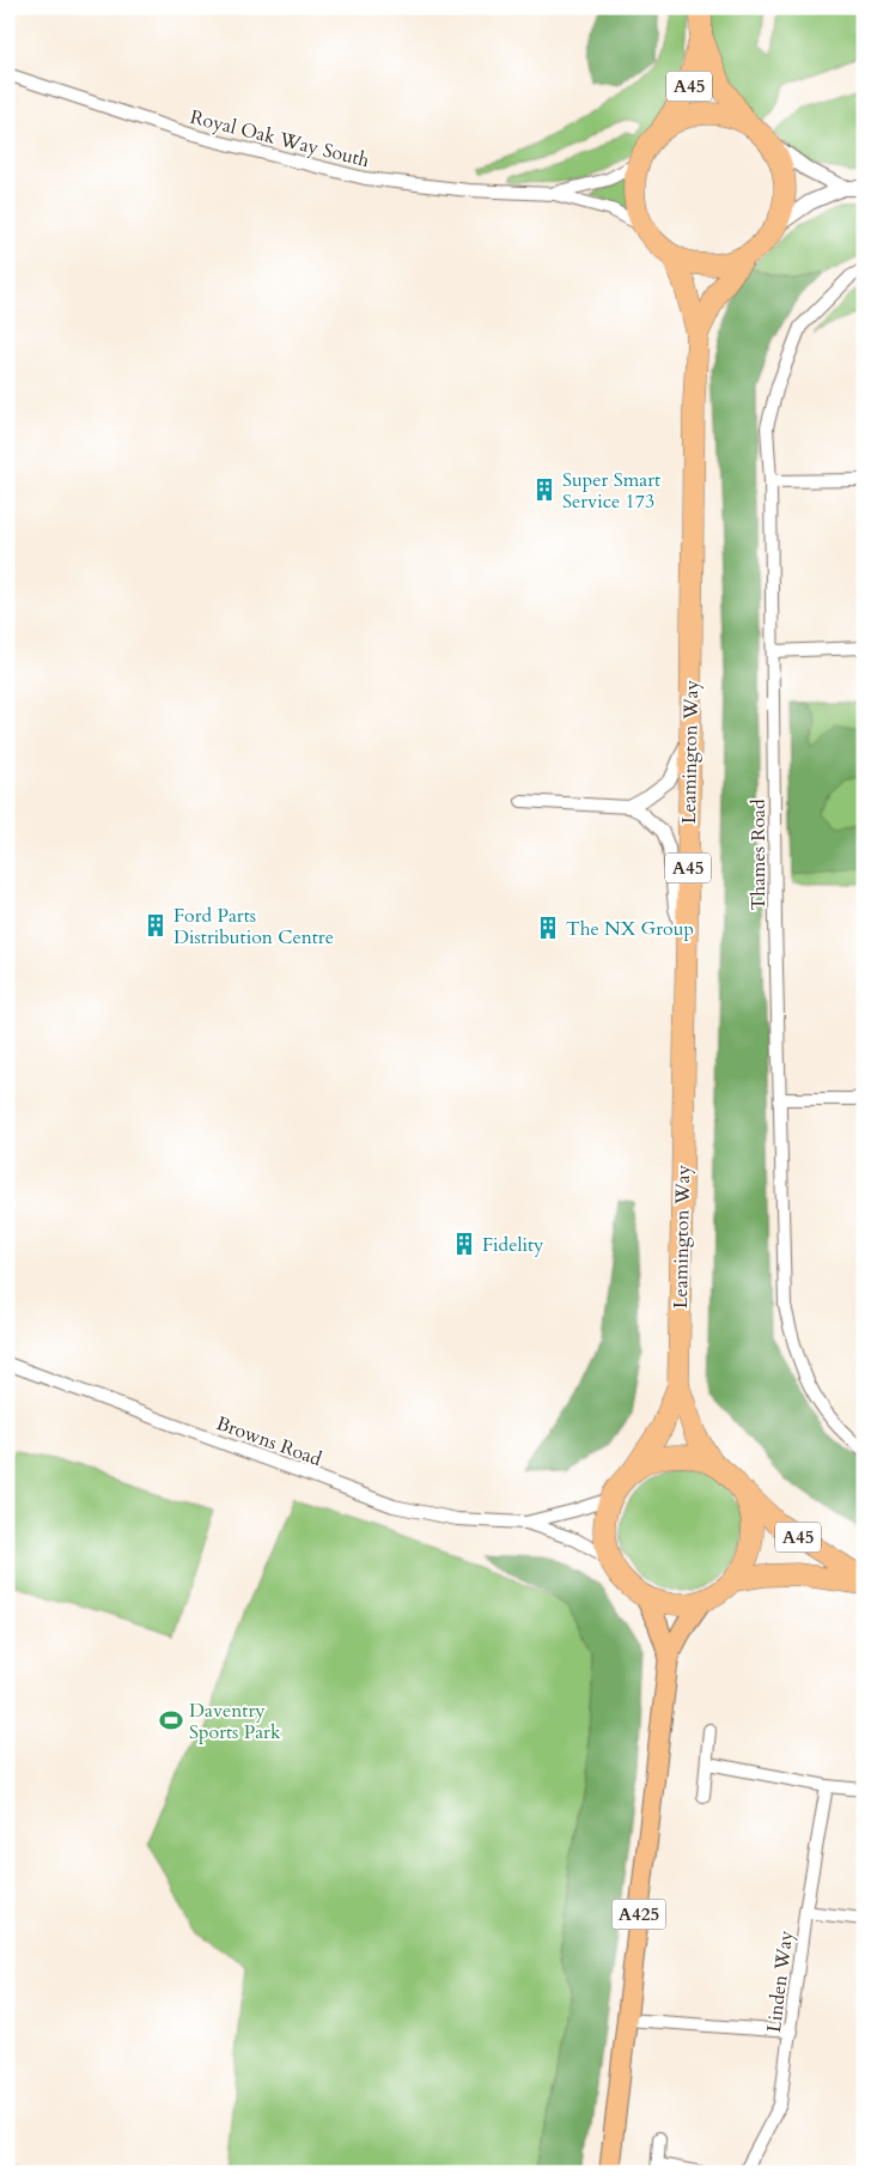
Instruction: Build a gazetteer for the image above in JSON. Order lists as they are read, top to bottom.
{
  "streets": {
    "highway": ["A45", "Leamington Way"],
    "main road": ["A425"],
    "street": [
      "Royal Oak Way South",
      "Thames Road",
      "Browns Road",
      "Linden Way"
    ]
  },
  "crossings": [
    ["A45", "Royal Oak Way South"],
    ["A45", "Leamington Way"],
    ["A45", "Browns Road"],
    ["Royal Oak Way South", "Leamington Way"],
    ["Leamington Way", "Browns Road"]
  ],
  "places": {
    "building": [
      "Super Smart Service 173",
      "Ford Parts Distribution Centre",
      "The NX Group",
      "Fidelity"
    ],
    "sports": ["Daventry Sports Park"]
  }
}
